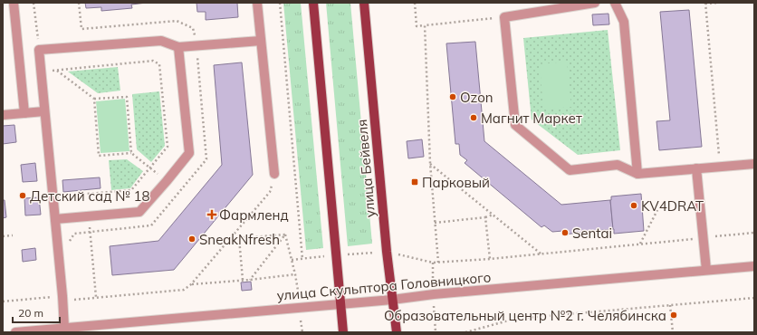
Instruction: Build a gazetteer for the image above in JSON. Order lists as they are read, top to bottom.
{
  "streets": {
    "main road": ["улица Бейвеля"],
    "street": ["улица Скульптора Головницкого"]
  },
  "crossings": [
    ["улица Бейвеля", "улица Скульптора Головницкого"]
  ],
  "places": {
    "other": [
      "Ozon",
      "Магнит Маркет",
      "Детский сад № 18",
      "KV4DRAT",
      "Sentai",
      "SneakNfresh",
      "Образовательный центр №2 г. Челябинска"
    ],
    "transit": ["Парковый"],
    "health": ["Фармленд"]
  },
  "scale_bar": "20 m"
}
